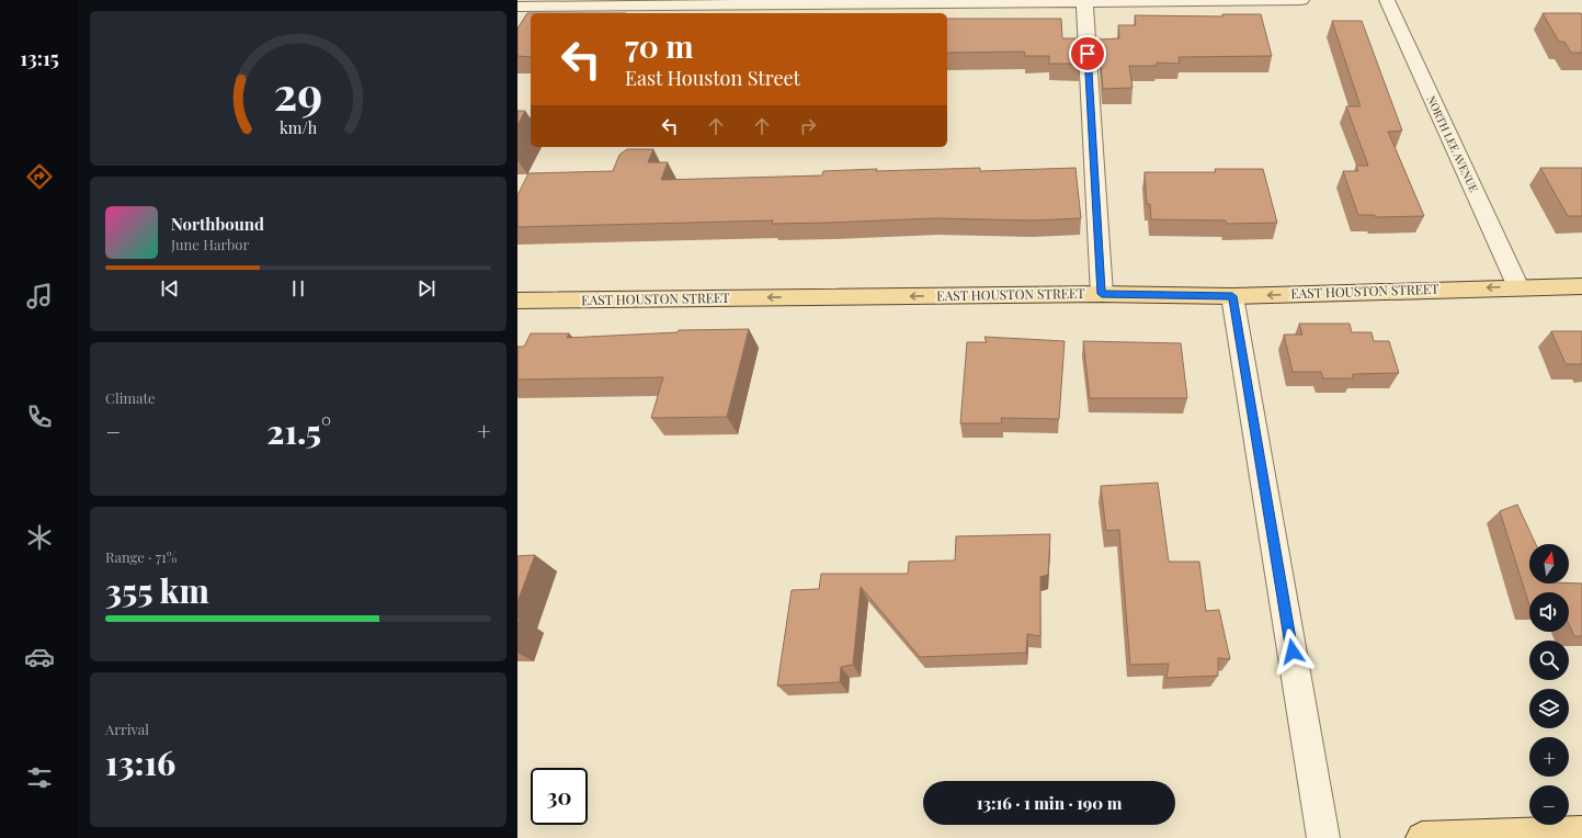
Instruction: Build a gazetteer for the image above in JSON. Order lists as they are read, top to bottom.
{
  "streets": {
    "main road": ["EAST HOUSTON STREET"],
    "street": ["NORTH LEE AVENUE"]
  },
  "crossings": [
    ["NORTH LEE AVENUE", "EAST HOUSTON STREET"]
  ],
  "one_way": ["EAST HOUSTON STREET"],
  "north": "top",
  "page": {
    "tabs": "13:15",
    "turn": ["70 m", "East Houston Street"],
    "song": ["Northbound", "June Harbor"],
    "tile": [
      "Climate",
      ["Range · 71%", "355 km"],
      ["Arrival", "13:16"]
    ],
    "heat": ["−", "21.5°", "+"],
    "map_buttons": ["+", "−"],
    "limit": "30",
    "trip": "13:16 · 1 min · 190 m",
    "gauge": ["29", "km/h"]
  }
}
